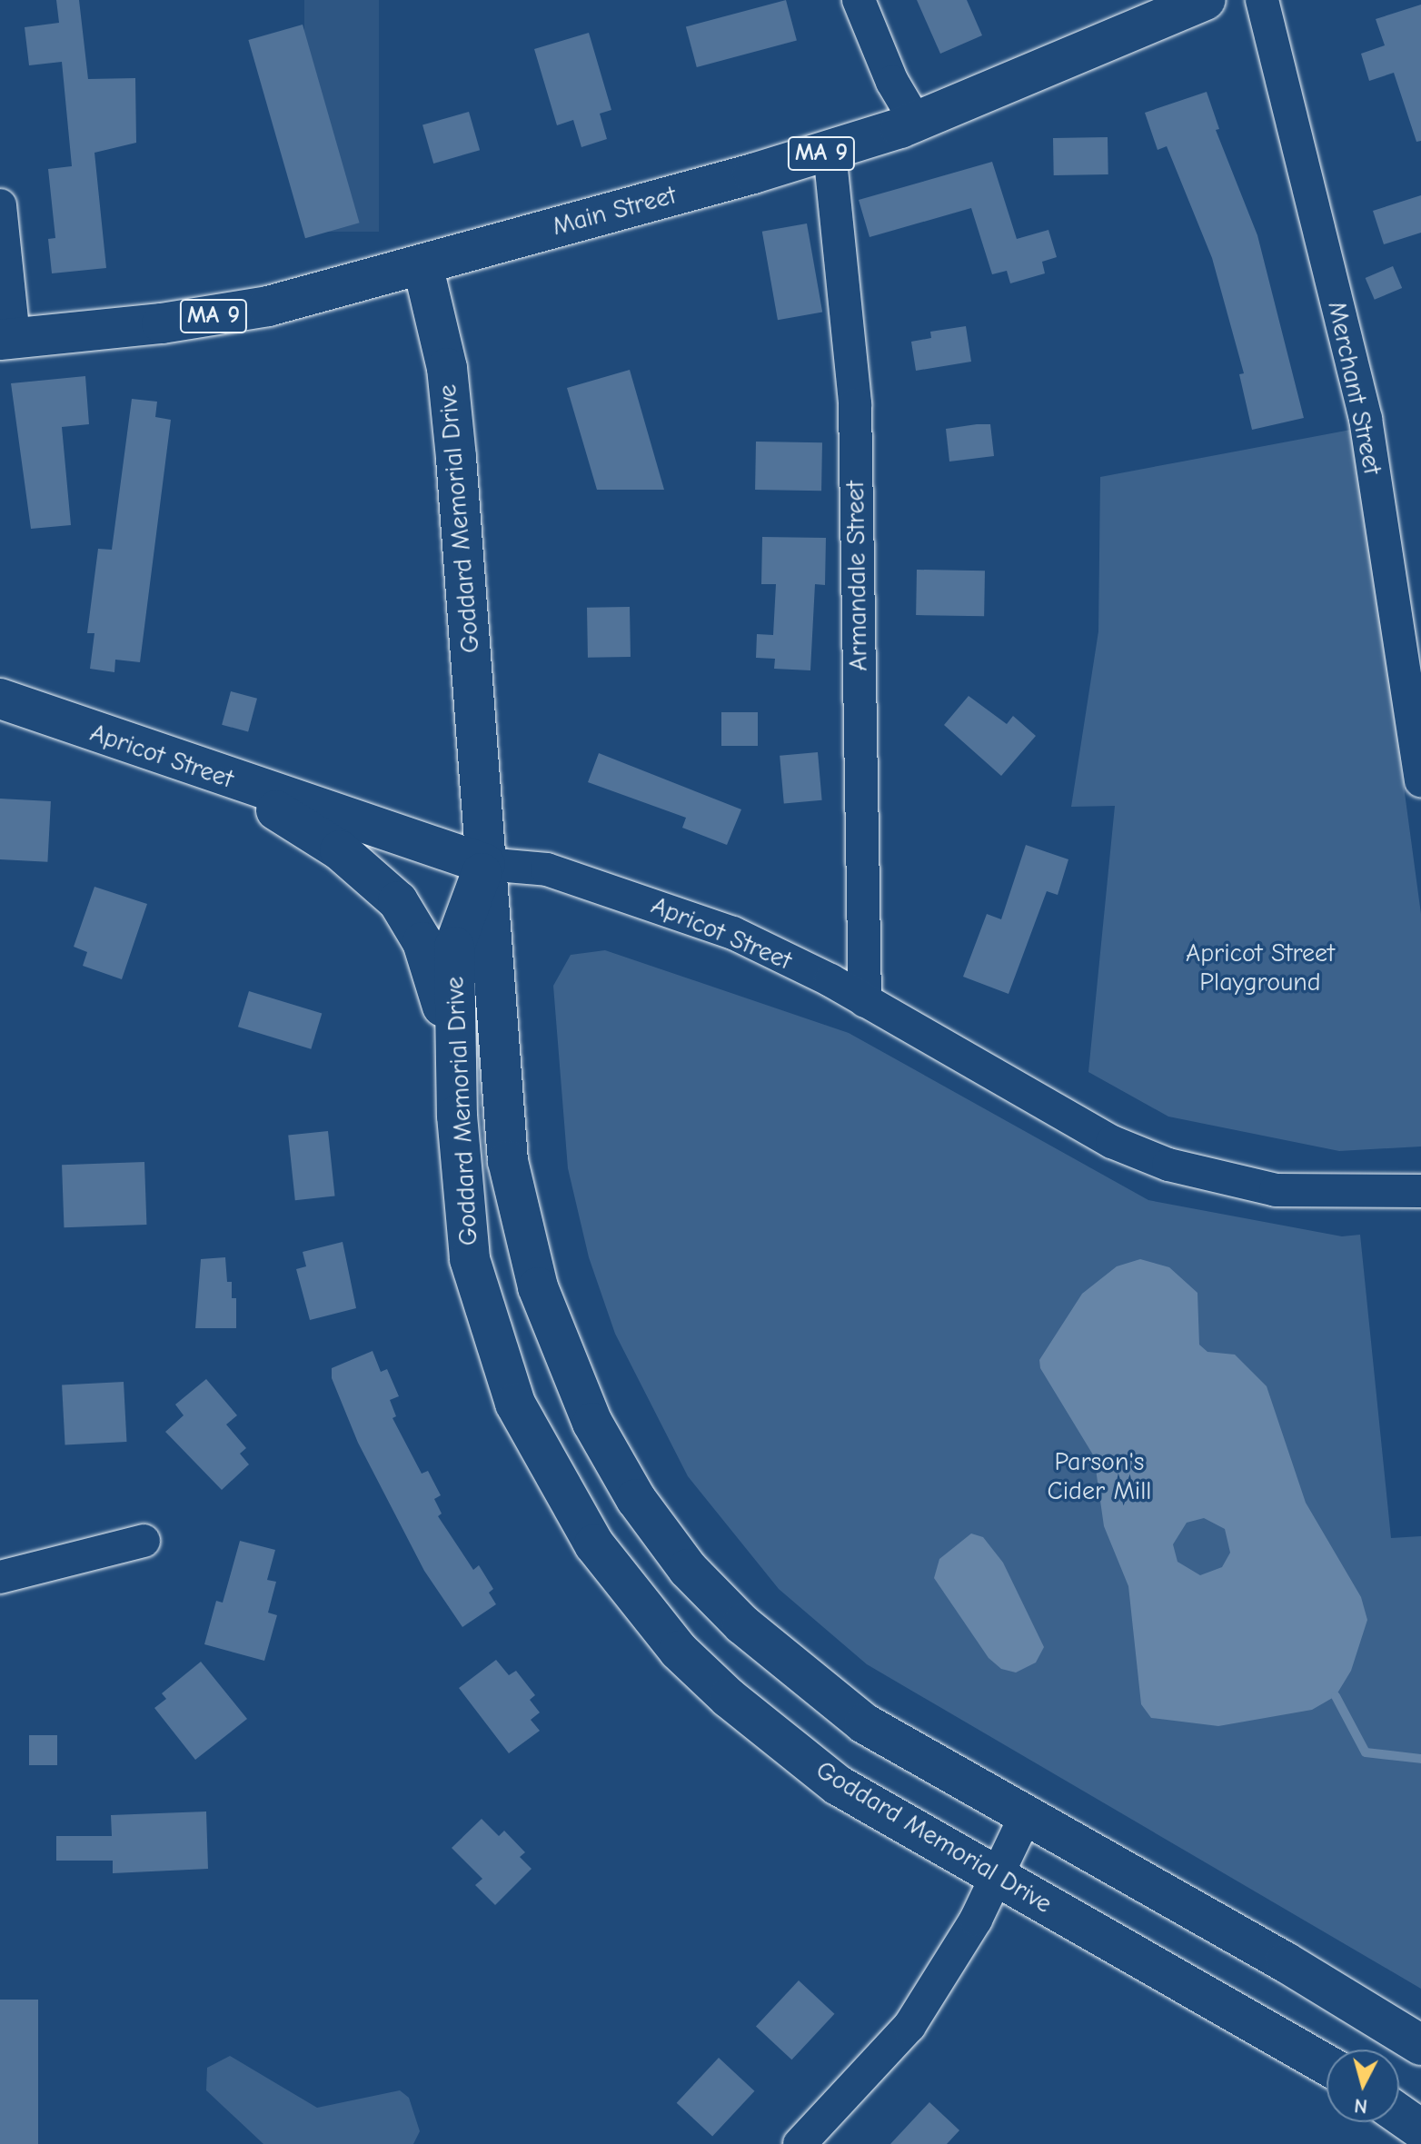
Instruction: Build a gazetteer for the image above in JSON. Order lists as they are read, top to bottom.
{
  "streets": {
    "main road": [
      "MA 9",
      "Main Street",
      "Goddard Memorial Drive",
      "Apricot Street"
    ],
    "street": ["Merchant Street", "Armandale Street"]
  },
  "crossings": [
    ["Main Street", "Goddard Memorial Drive"],
    ["Main Street", "Armandale Street"],
    ["Goddard Memorial Drive", "Apricot Street"],
    ["Armandale Street", "Apricot Street"]
  ],
  "parks": ["Apricot Street Playground", "Parson's Cider Mill"],
  "north": "bottom"
}
